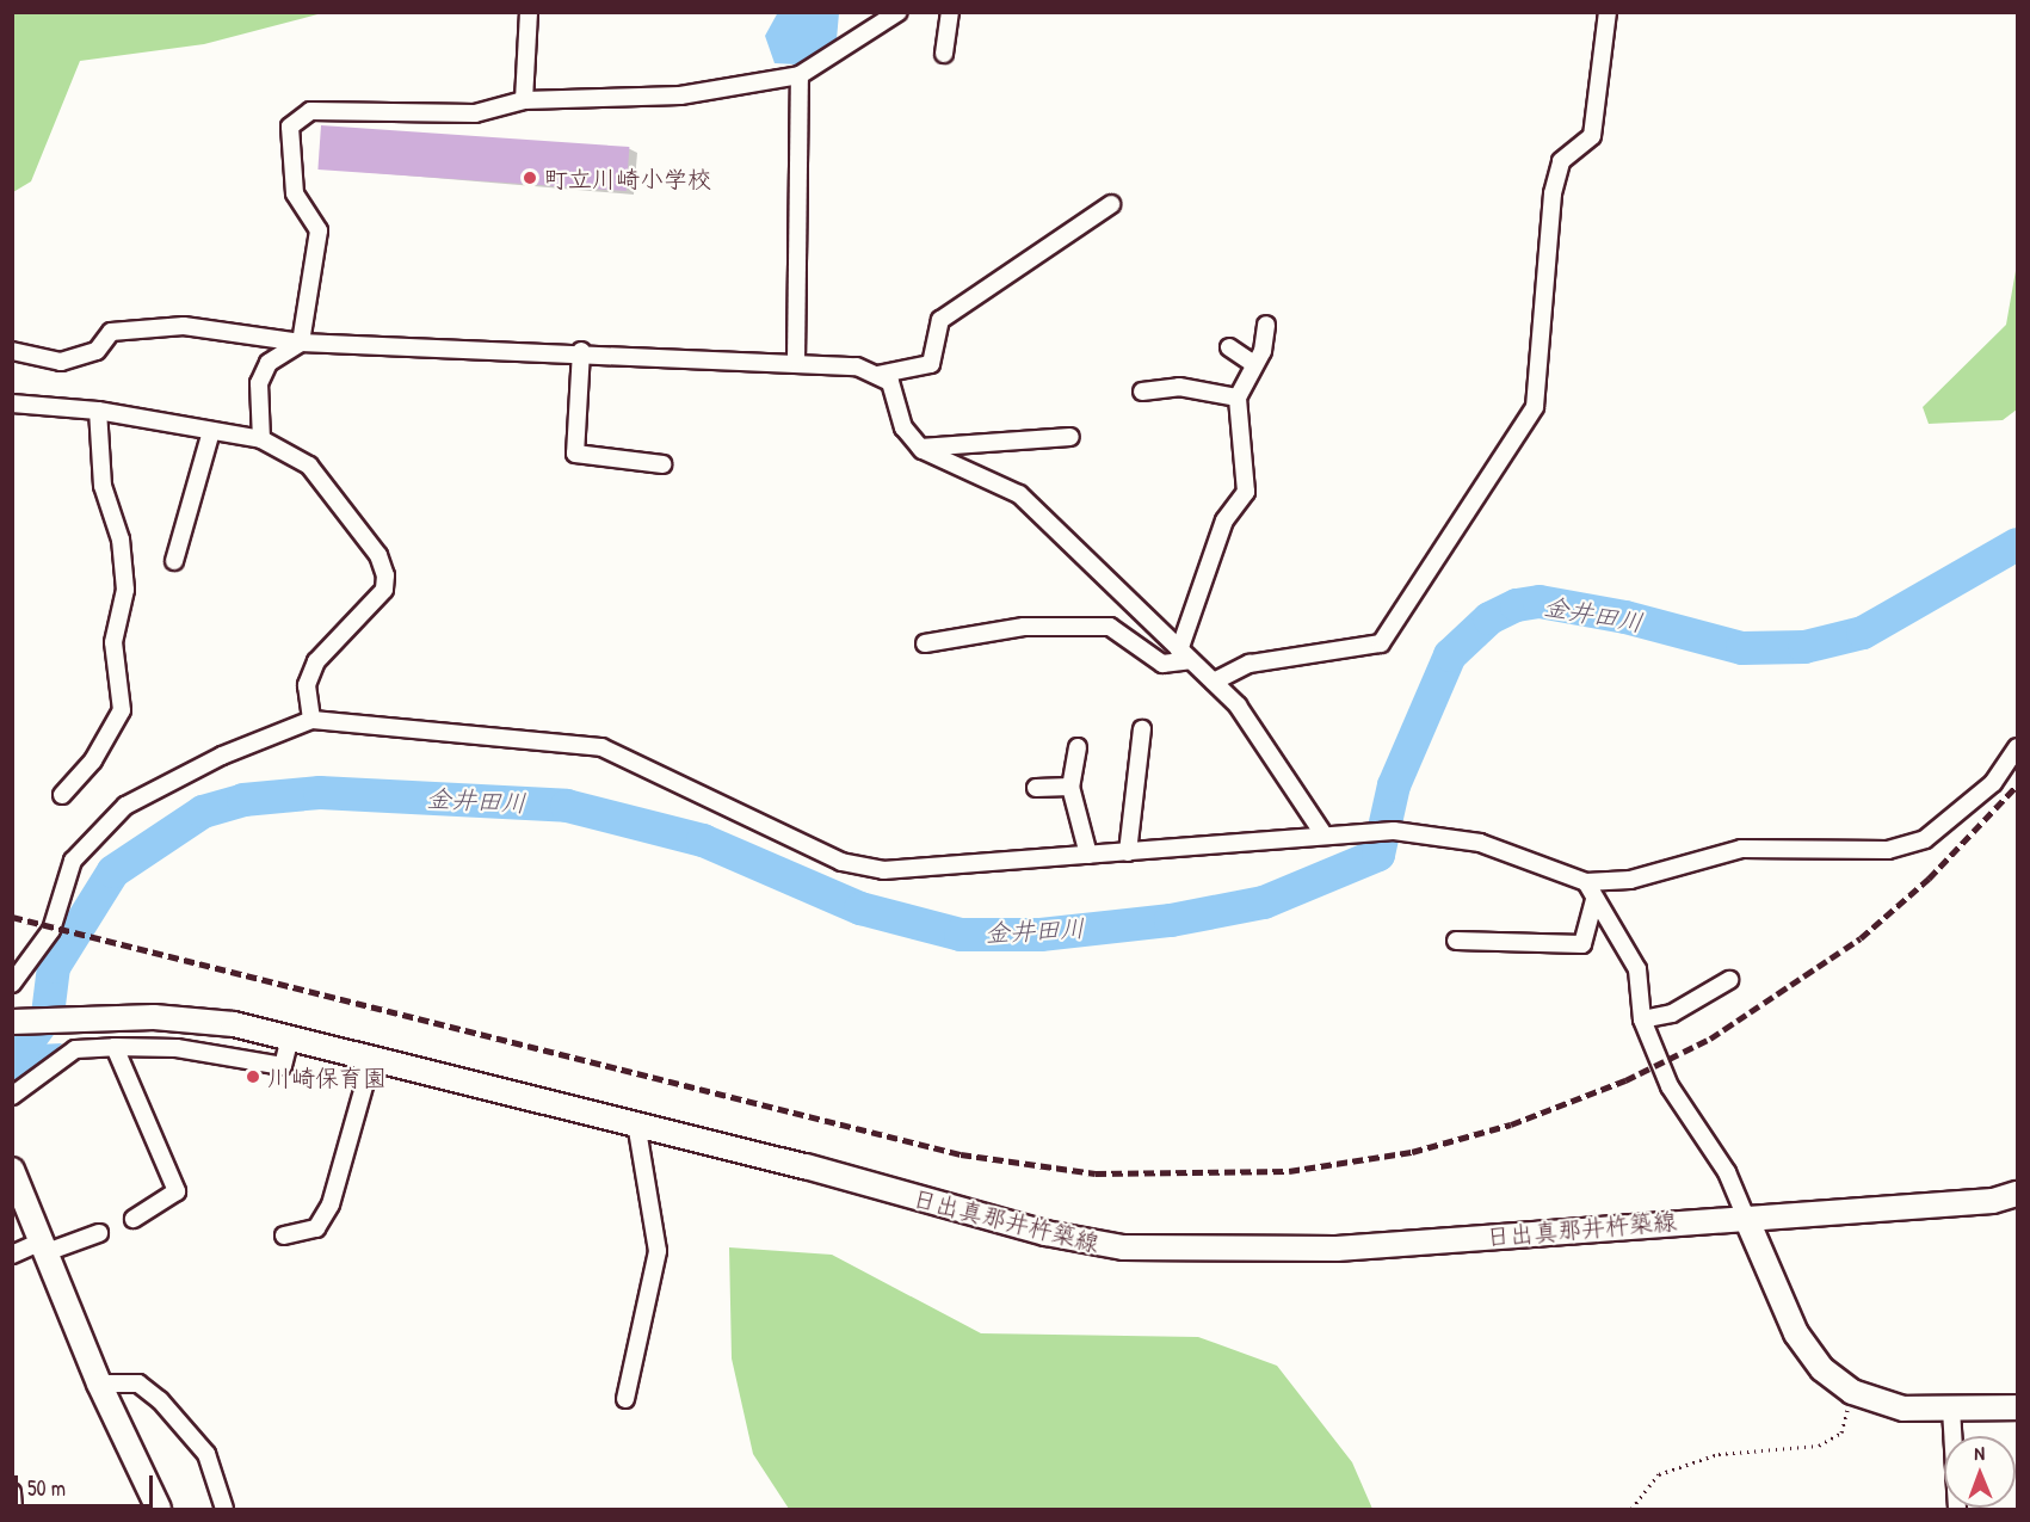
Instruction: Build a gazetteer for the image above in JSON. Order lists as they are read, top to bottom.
{
  "streets": {
    "main road": ["日出真那井杵築線"]
  },
  "water": ["金井田川"],
  "places": ["町立川崎小学校", "川崎保育園"],
  "scale_bar": "50 m",
  "north": "top"
}
